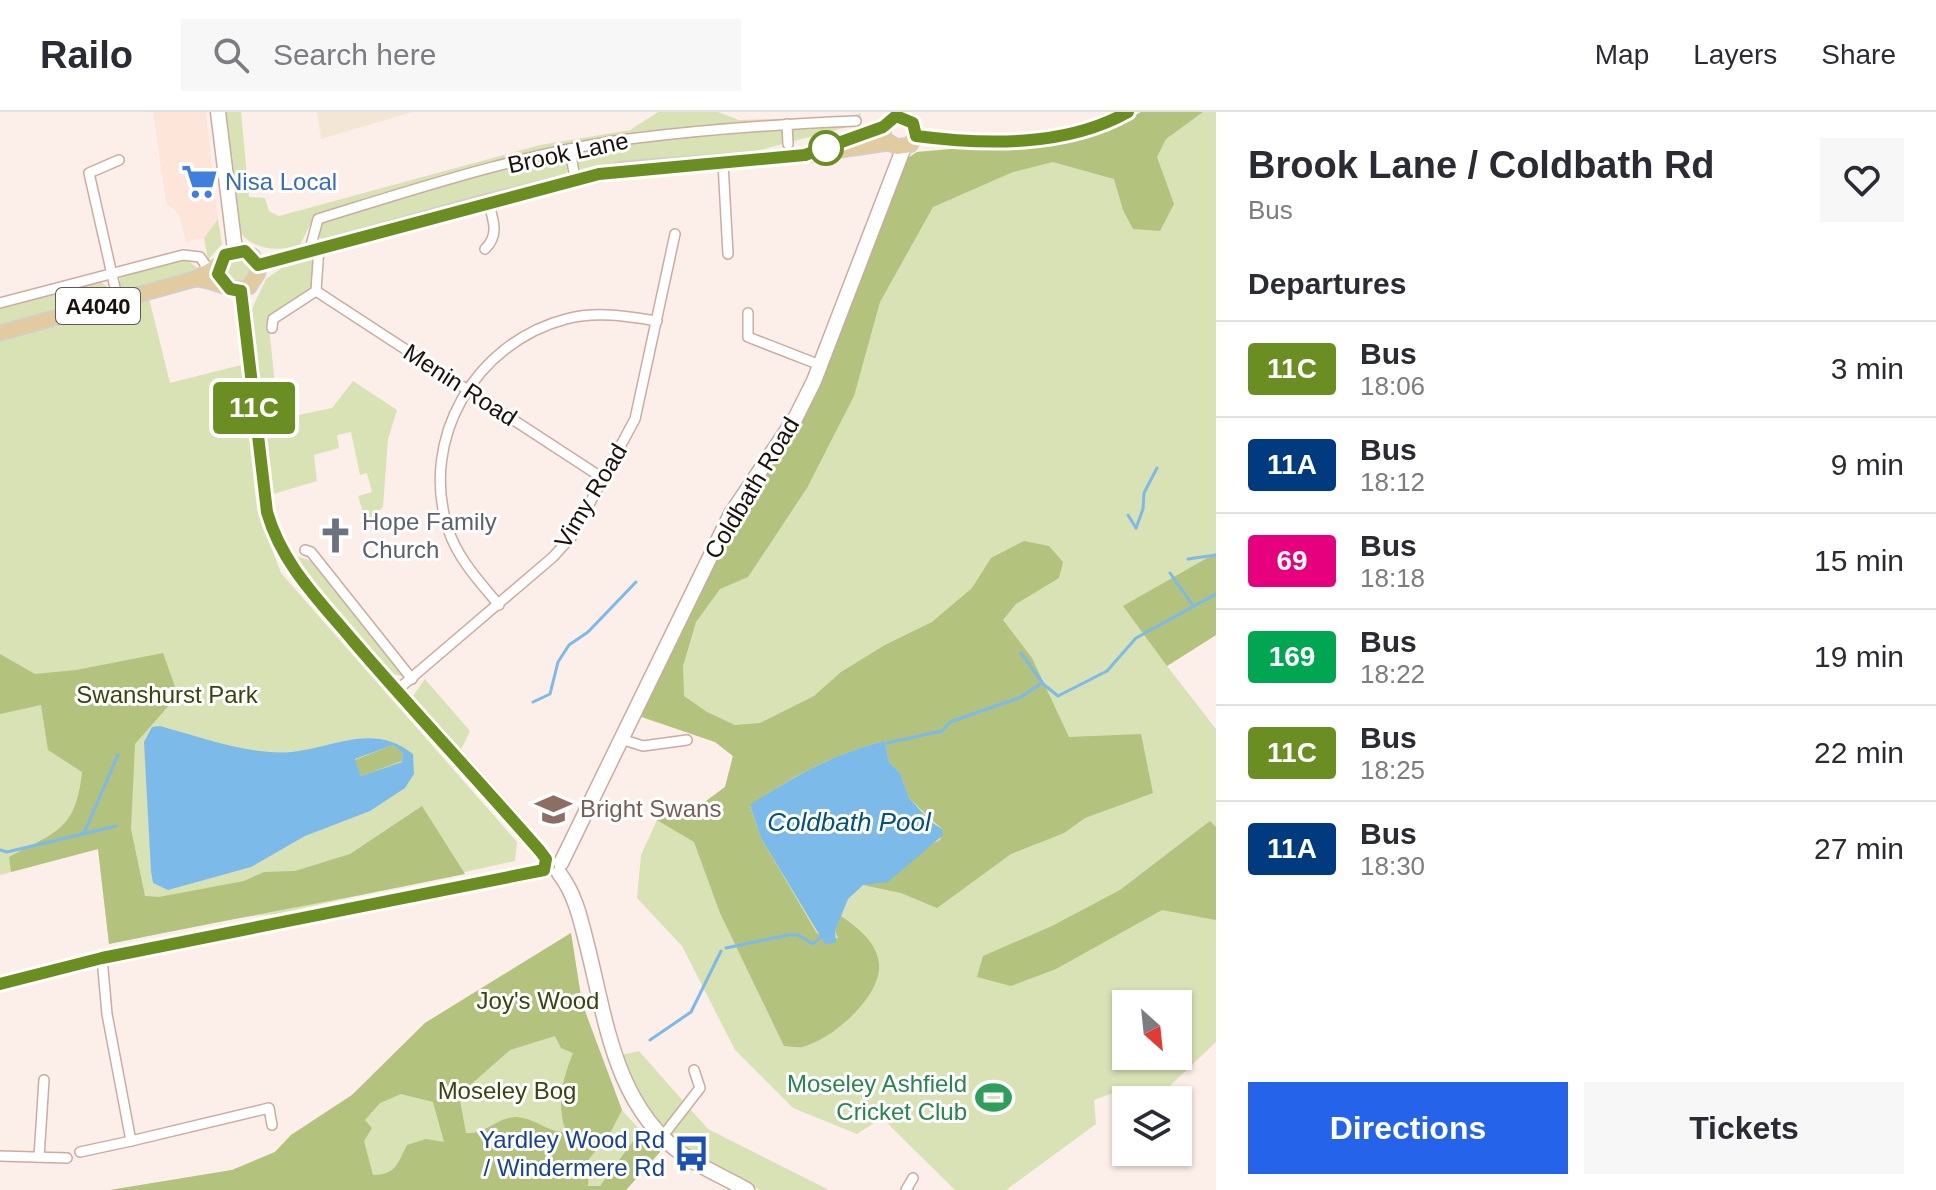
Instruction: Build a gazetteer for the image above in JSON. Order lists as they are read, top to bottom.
{
  "streets": {
    "main road": ["Brook Lane", "A4040", "Coldbath Road"],
    "street": ["Menin Road", "Vimy Road"]
  },
  "crossings": [
    ["Brook Lane", "A4040"],
    ["Menin Road", "Vimy Road"]
  ],
  "water": ["Coldbath Pool"],
  "parks": ["Swanshurst Park", "Joy's Wood", "Moseley Bog"],
  "places": {
    "supermarket": ["Nisa Local"],
    "church": ["Hope Family Church"],
    "school or university": ["Bright Swans"],
    "sports": ["Moseley Ashfield Cricket Club"],
    "bus stop": ["Yardley Wood Rd / Windermere Rd"]
  },
  "lines": ["bus line 11C"],
  "north": "bottom right",
  "page": {
    "header": "Railo",
    "search": "Search here",
    "nav": ["Map", "Layers", "Share"],
    "on_map": "11C",
    "heading": [
      ["Brook Lane / Coldbath Rd", "Bus"],
      "Departures"
    ],
    "list": [
      {
        "mark": "11C",
        "name": "Bus",
        "note": "18:06",
        "value": "3 min"
      },
      {
        "mark": "11A",
        "name": "Bus",
        "note": "18:12",
        "value": "9 min"
      },
      {
        "mark": "69",
        "name": "Bus",
        "note": "18:18",
        "value": "15 min"
      },
      {
        "mark": "169",
        "name": "Bus",
        "note": "18:22",
        "value": "19 min"
      },
      {
        "mark": "11C",
        "name": "Bus",
        "note": "18:25",
        "value": "22 min"
      },
      {
        "mark": "11A",
        "name": "Bus",
        "note": "18:30",
        "value": "27 min"
      }
    ],
    "buttons": ["Directions", "Tickets"]
  }
}
